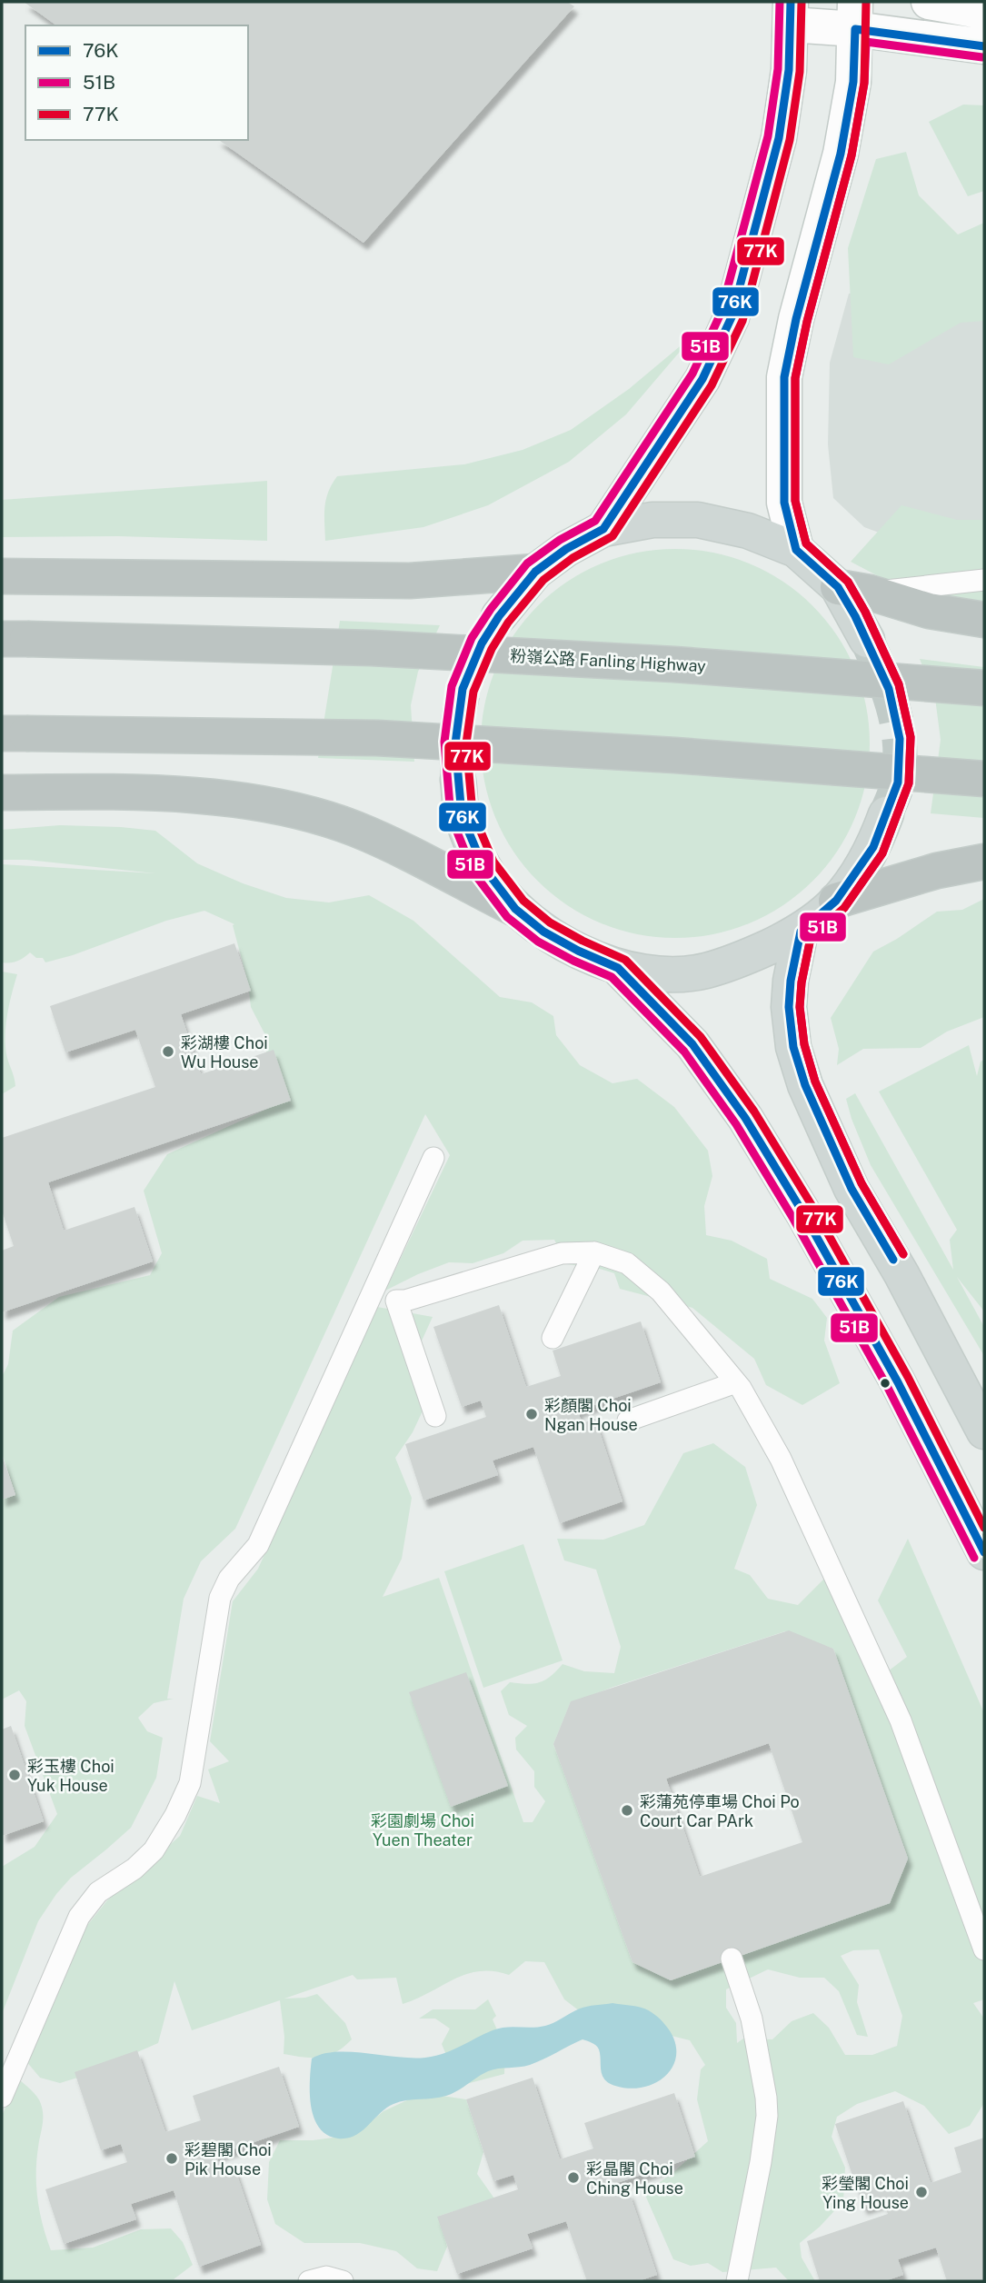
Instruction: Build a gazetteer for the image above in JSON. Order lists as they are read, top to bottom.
{
  "streets": {
    "highway": ["粉嶺公路 Fanling Highway"]
  },
  "parks": ["彩園劇場 Choi Yuen Theater"],
  "places": [
    "彩湖樓 Choi Wu House",
    "彩顏閣 Choi Ngan House",
    "彩玉樓 Choi Yuk House",
    "彩蒲苑停車場 Choi Po Court Car PArk",
    "彩碧閣 Choi Pik House",
    "彩晶閣 Choi Ching House",
    "彩瑩閣 Choi Ying House"
  ],
  "lines": ["transit line 76K", "transit line 51B", "transit line 77K"],
  "legend": ["76K", "51B", "77K"]
}
